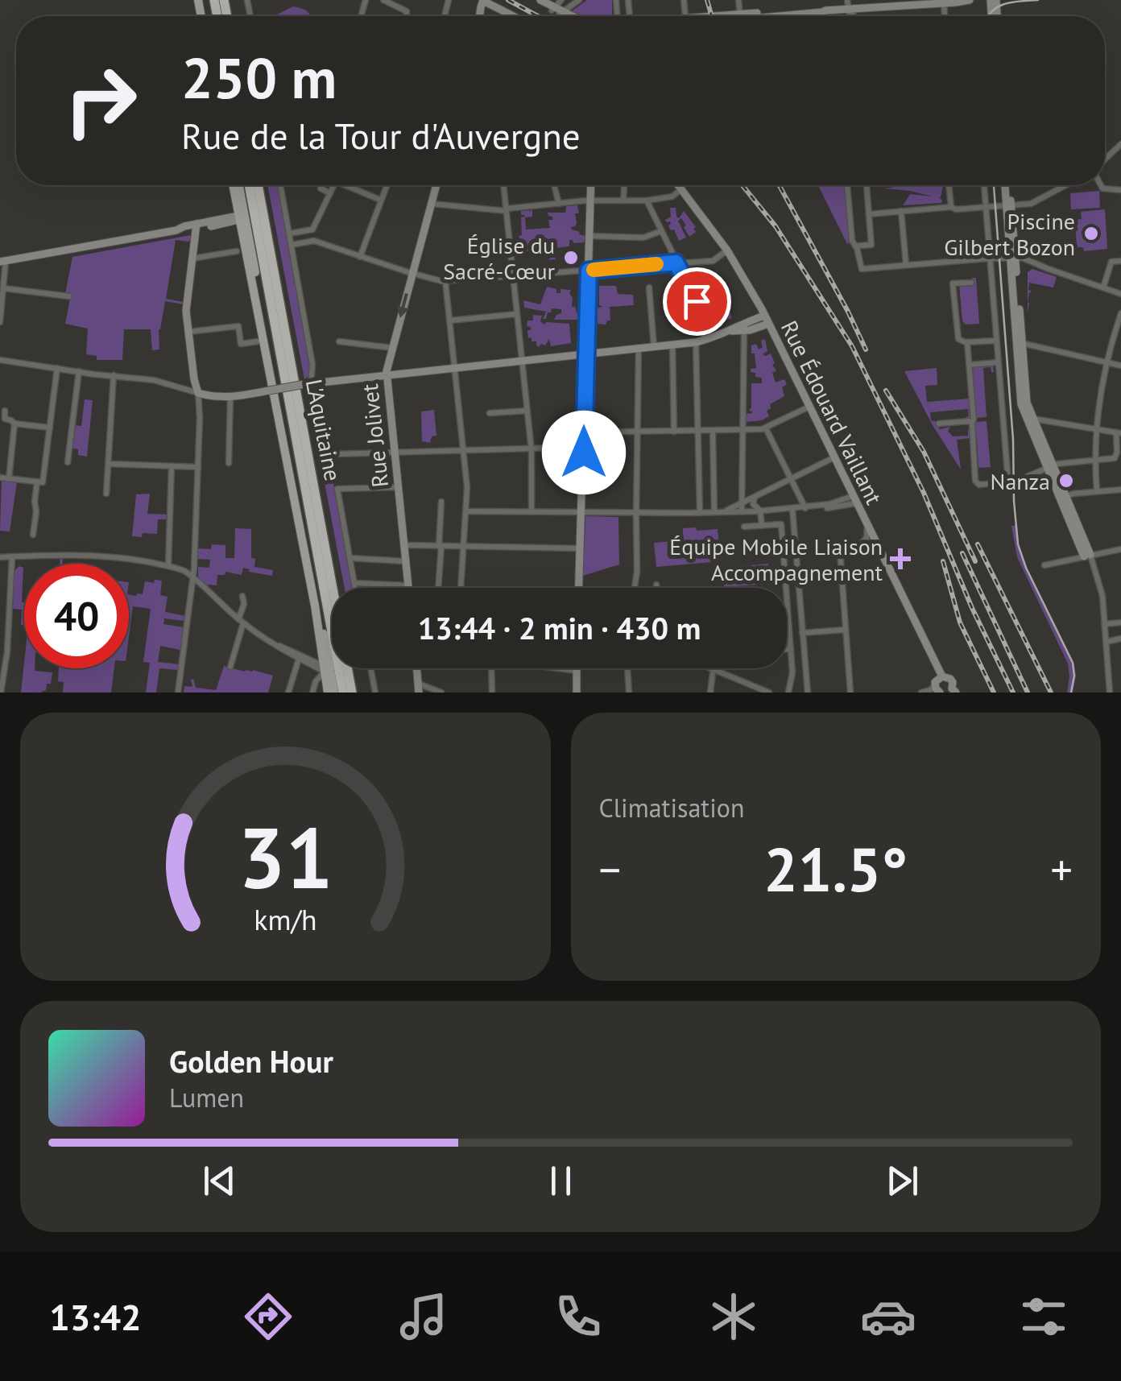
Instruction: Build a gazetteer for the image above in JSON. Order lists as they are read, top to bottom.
{
  "streets": {
    "highway": ["L'Aquitaine"],
    "street": ["Rue Édouard Vaillant", "Rue Jolivet"]
  },
  "places": {
    "other": ["Piscine Gilbert Bozon", "Église du Sacré-Cœur", "Nanza"],
    "health": ["Équipe Mobile Liaison Accompagnement"]
  },
  "page": {
    "turn": ["250 m", "Rue de la Tour d'Auvergne"],
    "limit": "40",
    "trip": "13:44 · 2 min · 430 m",
    "tile": "Climatisation",
    "heat": ["−", "21.5°", "+"],
    "song": ["Golden Hour", "Lumen"],
    "tabs": "13:42",
    "gauge": ["31", "km/h"]
  }
}
